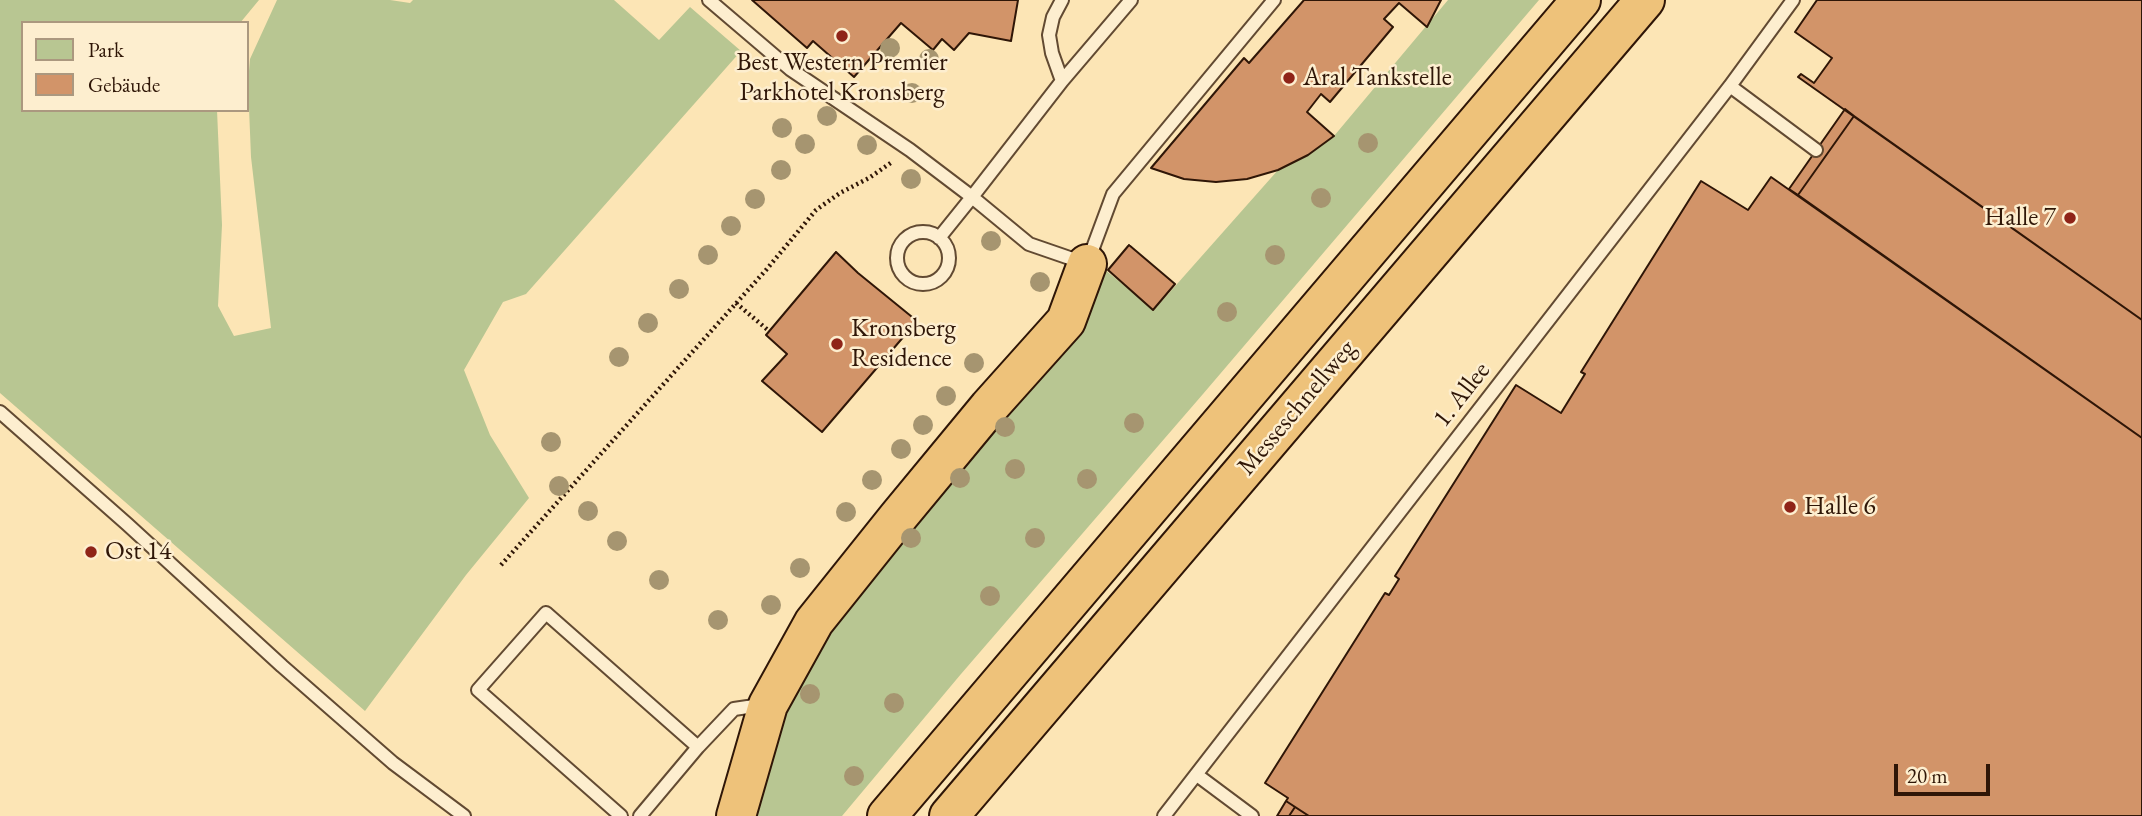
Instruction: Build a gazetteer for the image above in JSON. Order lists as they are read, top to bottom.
{
  "streets": {
    "highway": ["Messeschnellweg"],
    "lane": ["1. Allee"]
  },
  "places": [
    "Best Western Premier Parkhotel Kronsberg",
    "Aral Tankstelle",
    "Halle 7",
    "Kronsberg Residence",
    "Halle 6",
    "Ost 14"
  ],
  "legend": ["Park", "Gebäude"],
  "scale_bar": "20 m"
}
